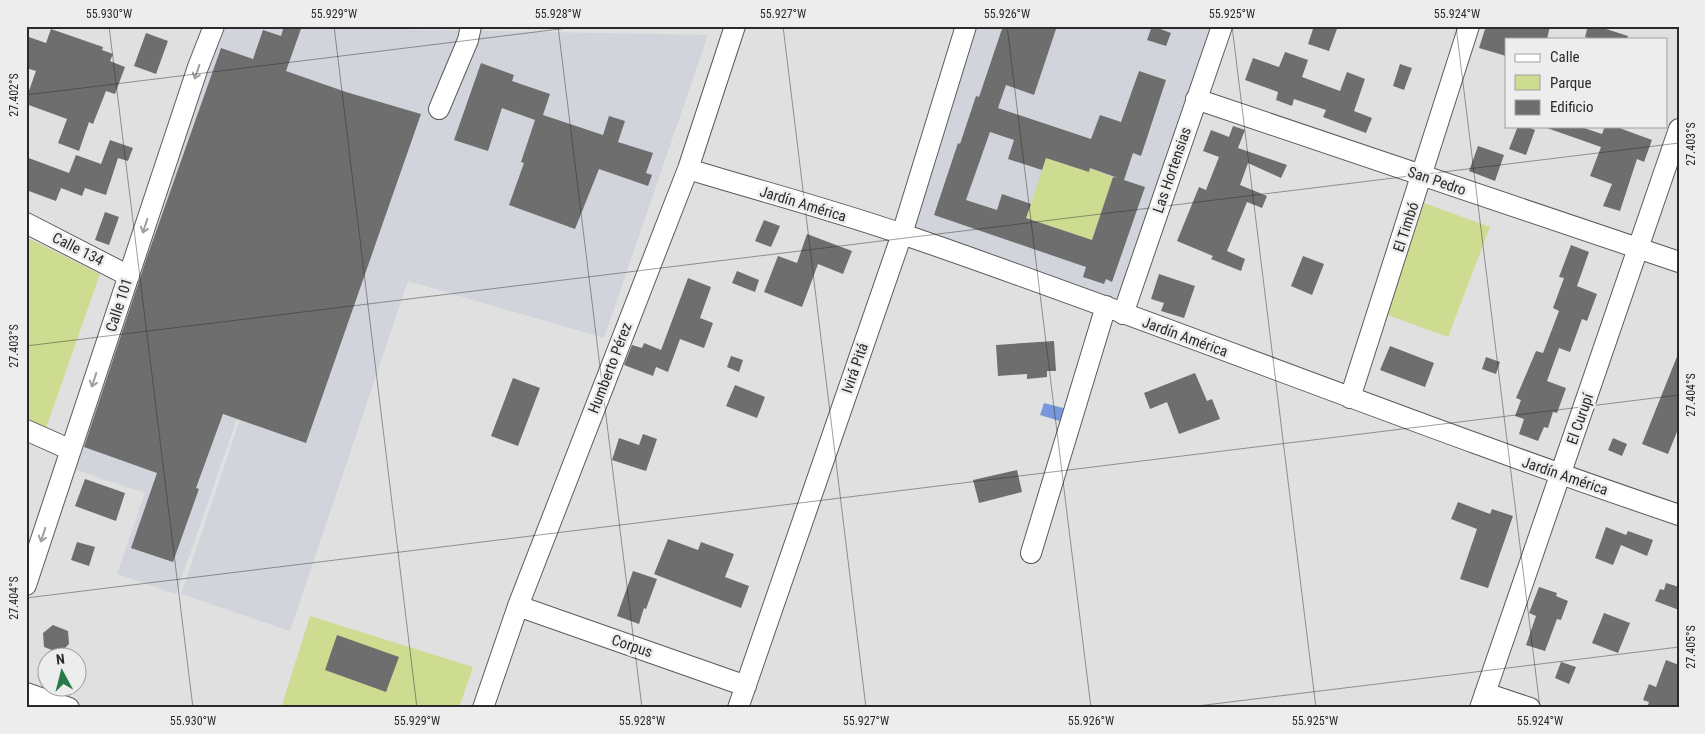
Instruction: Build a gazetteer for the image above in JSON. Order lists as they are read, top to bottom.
{
  "streets": {
    "street": [
      "Las Hortensias",
      "San Pedro",
      "Jardín América",
      "El Timbó",
      "Calle 134",
      "Calle 101",
      "Humberto Pérez",
      "Ivirá Pitá",
      "El Curupí",
      "Corpus"
    ]
  },
  "crossings": [
    ["Las Hortensias", "San Pedro"],
    ["Las Hortensias", "Jardín América"],
    ["San Pedro", "El Timbó"],
    ["San Pedro", "El Curupí"],
    ["Jardín América", "El Timbó"],
    ["Jardín América", "Humberto Pérez"],
    ["Jardín América", "Ivirá Pitá"],
    ["Jardín América", "El Curupí"],
    ["Calle 134", "Calle 101"],
    ["Humberto Pérez", "Corpus"],
    ["Ivirá Pitá", "Corpus"]
  ],
  "one_way": ["Calle 101"],
  "legend": ["Calle", "Parque", "Edificio"],
  "north": "top",
  "coordinates": [
    "55.930°W",
    "55.929°W",
    "55.928°W",
    "55.927°W",
    "55.926°W",
    "55.925°W",
    "55.924°W",
    "27.402°S",
    "27.403°S",
    "27.404°S",
    "27.405°S"
  ]
}
